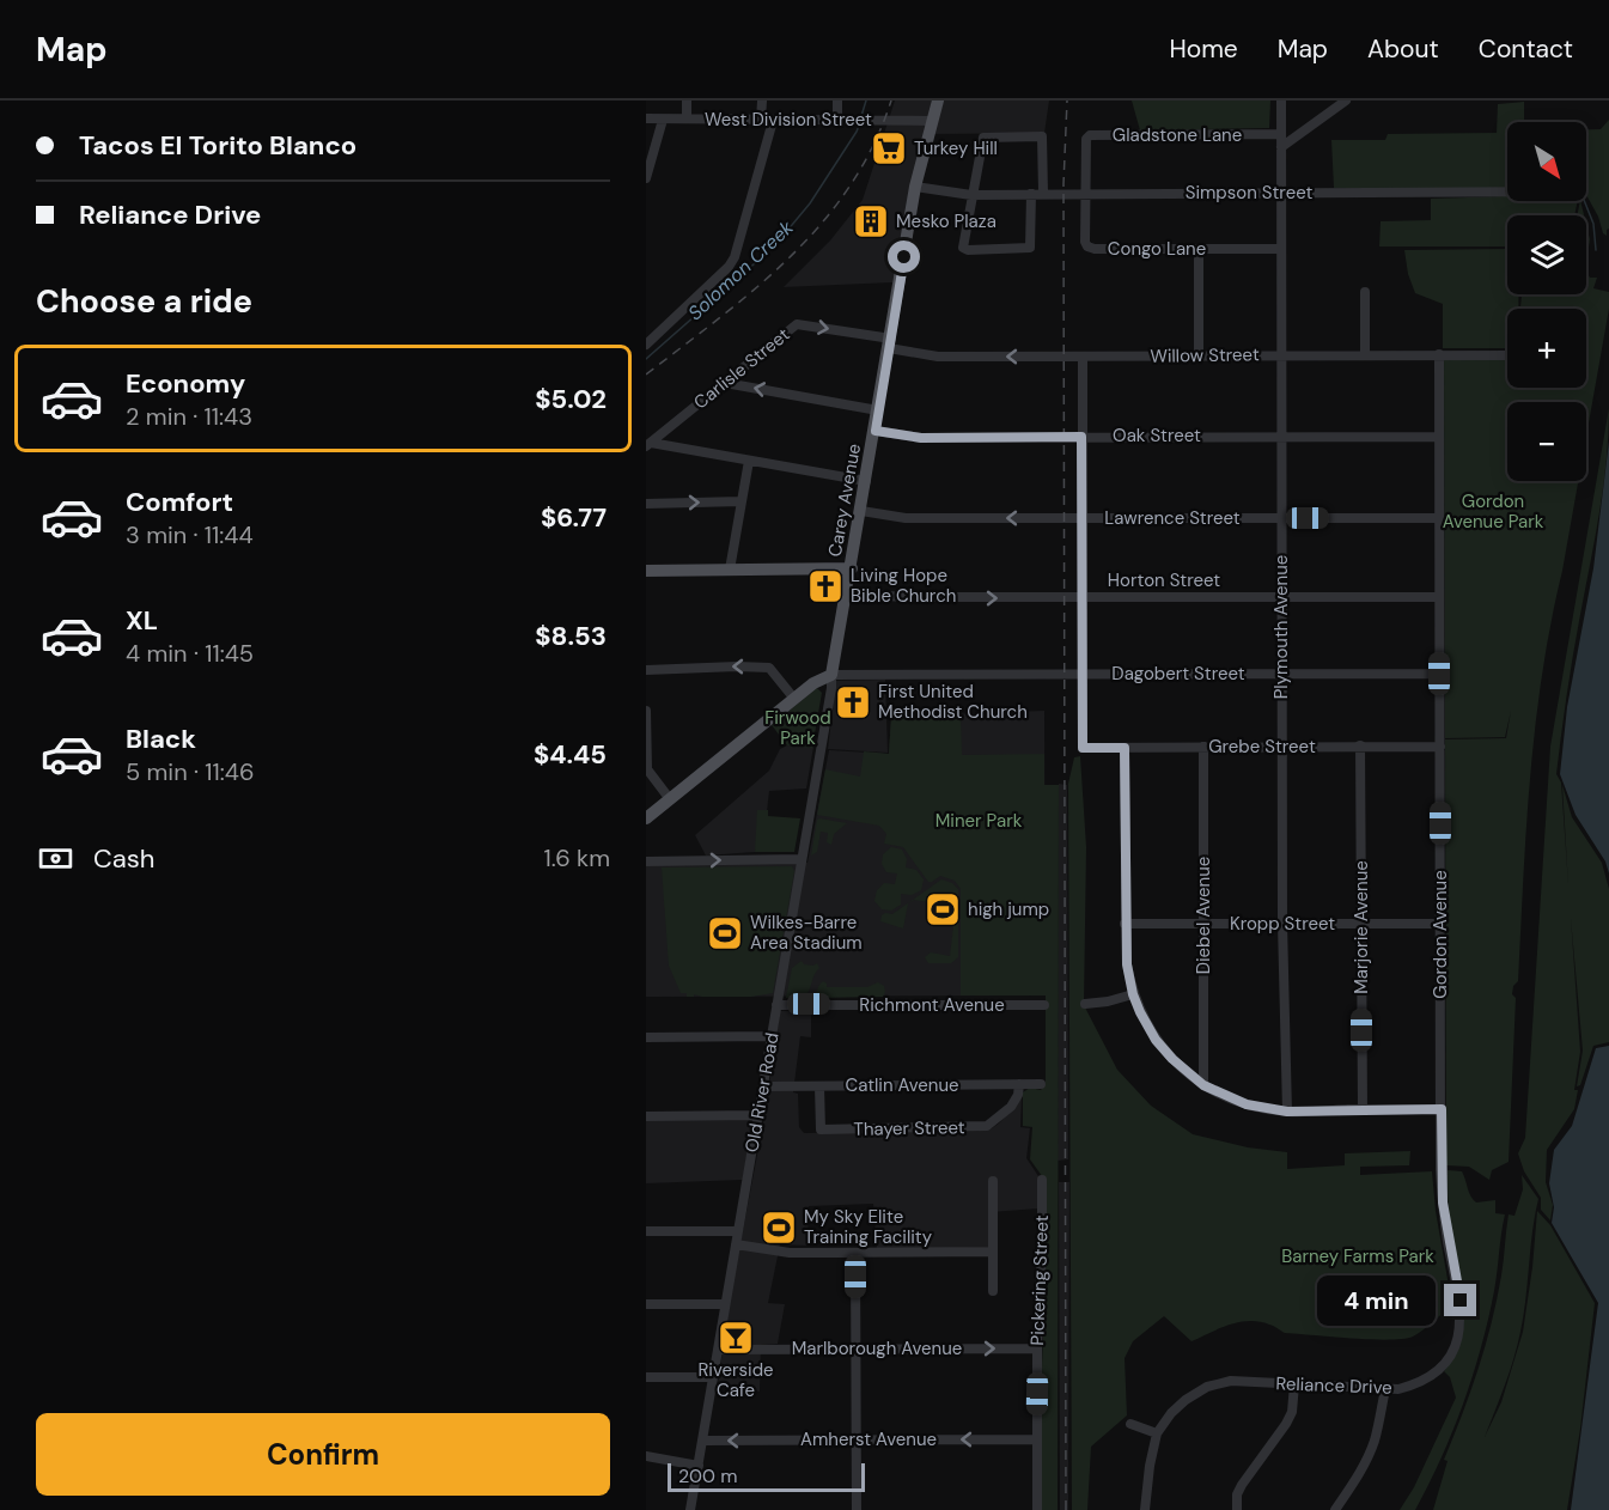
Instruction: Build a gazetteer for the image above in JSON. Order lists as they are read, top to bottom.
{
  "streets": {
    "main road": ["Carey Avenue"],
    "street": [
      "West Division Street",
      "Gladstone Lane",
      "Simpson Street",
      "Congo Lane",
      "Willow Street",
      "Carlisle Street",
      "Oak Street",
      "Lawrence Street",
      "Horton Street",
      "Plymouth Avenue",
      "Dagobert Street",
      "Grebe Street",
      "Diebel Avenue",
      "Kropp Street",
      "Marjorie Avenue",
      "Gordon Avenue",
      "Richmont Avenue",
      "Catlin Avenue",
      "Old River Road",
      "Thayer Street",
      "Pickering Street",
      "Marlborough Avenue",
      "Reliance Drive",
      "Amherst Avenue"
    ]
  },
  "crossings": [
    ["West Division Street", "Carey Avenue"],
    ["Gladstone Lane", "Simpson Street"],
    ["Gladstone Lane", "Congo Lane"],
    ["Gladstone Lane", "Plymouth Avenue"],
    ["Simpson Street", "Congo Lane"],
    ["Simpson Street", "Carey Avenue"],
    ["Simpson Street", "Plymouth Avenue"],
    ["Congo Lane", "Plymouth Avenue"],
    ["Willow Street", "Carlisle Street"],
    ["Willow Street", "Carey Avenue"],
    ["Willow Street", "Plymouth Avenue"],
    ["Willow Street", "Gordon Avenue"],
    ["Carlisle Street", "Carey Avenue"],
    ["Oak Street", "Carey Avenue"],
    ["Oak Street", "Plymouth Avenue"],
    ["Oak Street", "Gordon Avenue"],
    ["Carey Avenue", "Lawrence Street"],
    ["Carey Avenue", "Horton Street"],
    ["Carey Avenue", "Dagobert Street"],
    ["Carey Avenue", "Old River Road"],
    ["Lawrence Street", "Plymouth Avenue"],
    ["Lawrence Street", "Gordon Avenue"],
    ["Horton Street", "Plymouth Avenue"],
    ["Horton Street", "Gordon Avenue"],
    ["Plymouth Avenue", "Dagobert Street"],
    ["Plymouth Avenue", "Grebe Street"],
    ["Plymouth Avenue", "Kropp Street"],
    ["Dagobert Street", "Grebe Street"],
    ["Dagobert Street", "Gordon Avenue"],
    ["Dagobert Street", "Old River Road"],
    ["Grebe Street", "Diebel Avenue"],
    ["Grebe Street", "Marjorie Avenue"],
    ["Grebe Street", "Gordon Avenue"],
    ["Diebel Avenue", "Kropp Street"],
    ["Kropp Street", "Marjorie Avenue"],
    ["Kropp Street", "Gordon Avenue"],
    ["Gordon Avenue", "Reliance Drive"],
    ["Richmont Avenue", "Old River Road"],
    ["Catlin Avenue", "Old River Road"],
    ["Catlin Avenue", "Thayer Street"],
    ["Old River Road", "Marlborough Avenue"],
    ["Old River Road", "Amherst Avenue"],
    ["Pickering Street", "Marlborough Avenue"],
    ["Pickering Street", "Amherst Avenue"]
  ],
  "one_way": [
    "Lawrence Street",
    "Horton Street",
    "Marlborough Avenue",
    "Amherst Avenue"
  ],
  "water": ["Solomon Creek"],
  "parks": [
    "Gordon Avenue Park",
    "Firwood Park",
    "Miner Park",
    "Barney Farms Park"
  ],
  "places": {
    "supermarket": ["Turkey Hill"],
    "building": ["Mesko Plaza"],
    "church": ["Living Hope Bible Church", "First United Methodist Church"],
    "sports": ["high jump", "Wilkes-Barre Area Stadium", "My Sky Elite Training Facility"],
    "bar": ["Riverside Cafe"]
  },
  "scale_bar": "200 m",
  "north": "bottom right",
  "page": {
    "header": "Map",
    "nav": [
      "Home",
      "Map",
      "About",
      "Contact"
    ],
    "banner": ["Tacos El Torito Blanco", "Reliance Drive"],
    "map_buttons": ["+", "−"],
    "heading": "Choose a ride",
    "list": [
      {
        "name": "Economy",
        "note": "2 min · 11:43",
        "value": "$5.02"
      },
      {
        "name": "Comfort",
        "note": "3 min · 11:44",
        "value": "$6.77"
      },
      {
        "name": "XL",
        "note": "4 min · 11:45",
        "value": "$8.53"
      },
      {
        "name": "Black",
        "note": "5 min · 11:46",
        "value": "$4.45"
      }
    ],
    "pay": ["Cash", "1.6 km"],
    "bubble": "4 min",
    "buttons": "Confirm",
    "scale": "200 m"
  }
}
